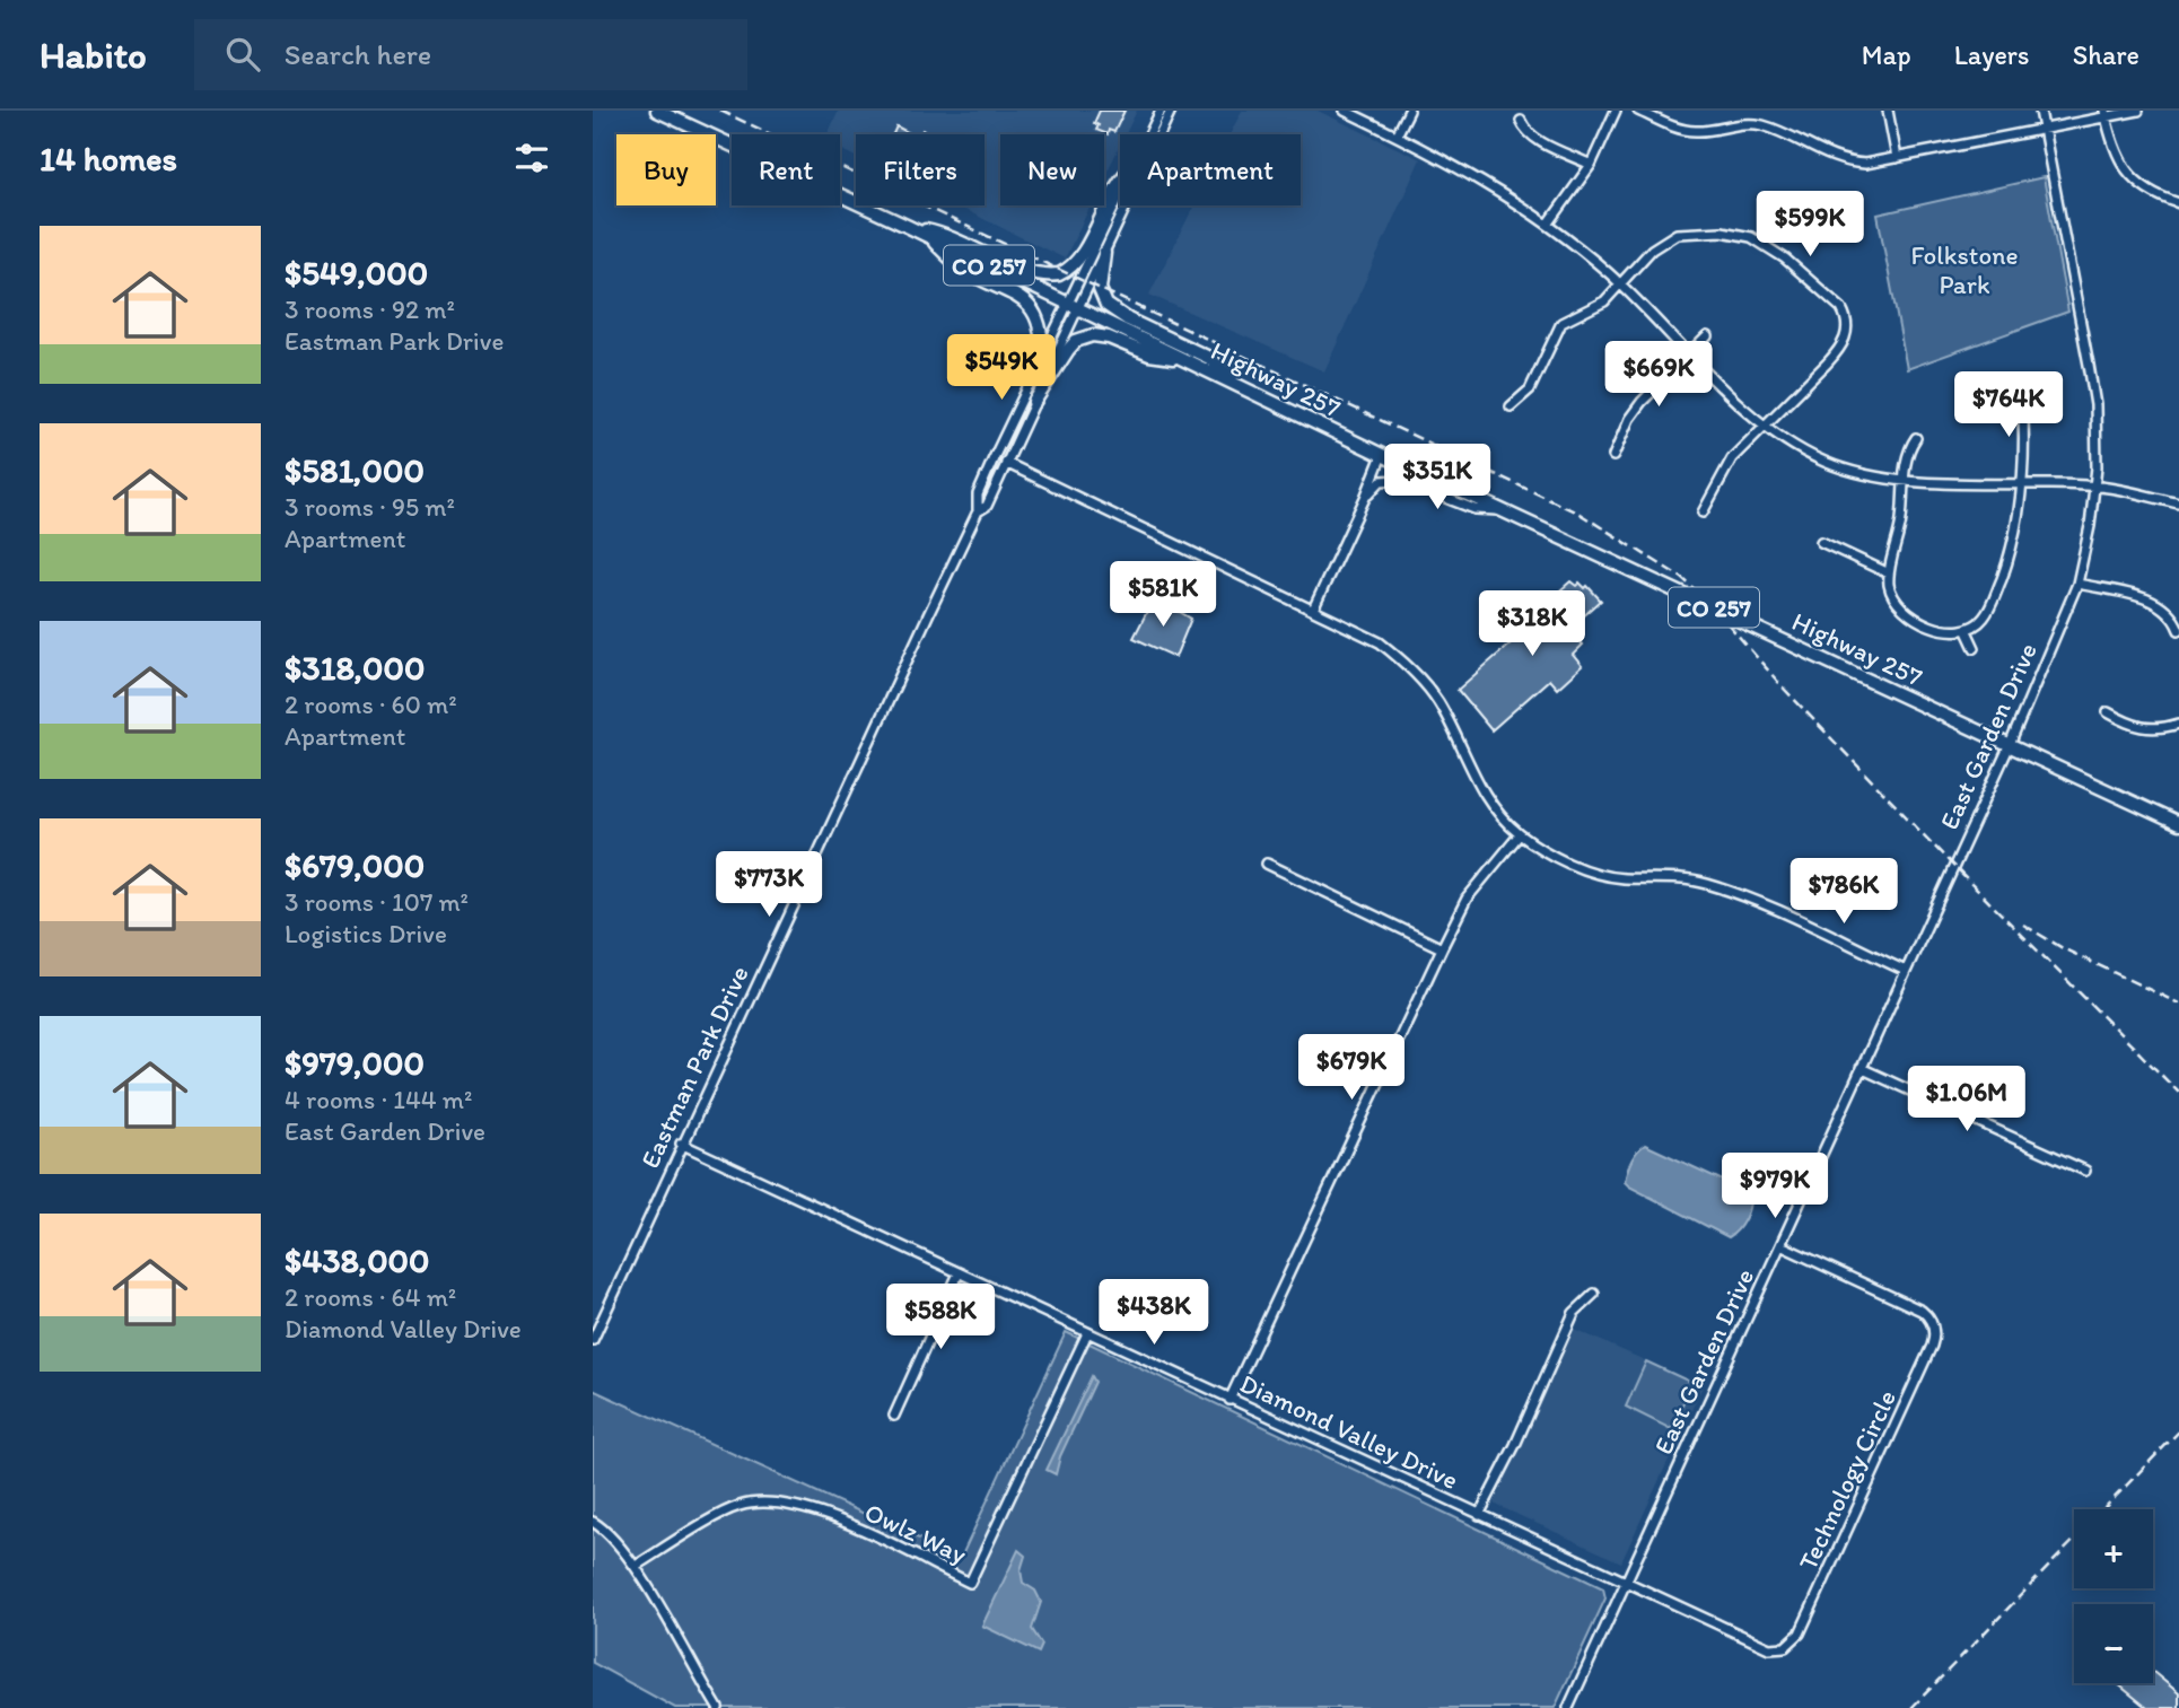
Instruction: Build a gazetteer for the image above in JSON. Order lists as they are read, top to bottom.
{
  "streets": {
    "main road": ["CO 257", "Highway 257"],
    "street": [
      "East Garden Drive",
      "Eastman Park Drive",
      "Diamond Valley Drive",
      "Technology Circle",
      "Owlz Way"
    ]
  },
  "crossings": [
    ["Highway 257", "East Garden Drive"],
    ["Highway 257", "Eastman Park Drive"],
    ["East Garden Drive", "Diamond Valley Drive"],
    ["East Garden Drive", "Technology Circle"],
    ["Eastman Park Drive", "Diamond Valley Drive"],
    ["Diamond Valley Drive", "Technology Circle"],
    ["Diamond Valley Drive", "Owlz Way"]
  ],
  "parks": ["Folkstone Park"],
  "page": {
    "header": "Habito",
    "search": "Search here",
    "nav": ["Map", "Layers", "Share"],
    "heading": "14 homes",
    "chip": [
      "Buy",
      "Rent",
      "Filters",
      "New",
      "Apartment"
    ],
    "price": [
      "$599K",
      "$549K",
      "$669K",
      "$764K",
      "$351K",
      "$581K",
      "$318K",
      "$773K",
      "$786K",
      "$679K",
      "$1.06M",
      "$979K",
      "$438K",
      "$588K"
    ],
    "list": [
      {
        "name": "$549,000",
        "note": "3 rooms · 92 m² · Eastman Park Drive"
      },
      {
        "name": "$581,000",
        "note": "3 rooms · 95 m² · Apartment"
      },
      {
        "name": "$318,000",
        "note": "2 rooms · 60 m² · Apartment"
      },
      {
        "name": "$679,000",
        "note": "3 rooms · 107 m² · Logistics Drive"
      },
      {
        "name": "$979,000",
        "note": "4 rooms · 144 m² · East Garden Drive"
      },
      {
        "name": "$438,000",
        "note": "2 rooms · 64 m² · Diamond Valley Drive"
      }
    ],
    "map_buttons": ["+", "−"]
  }
}
